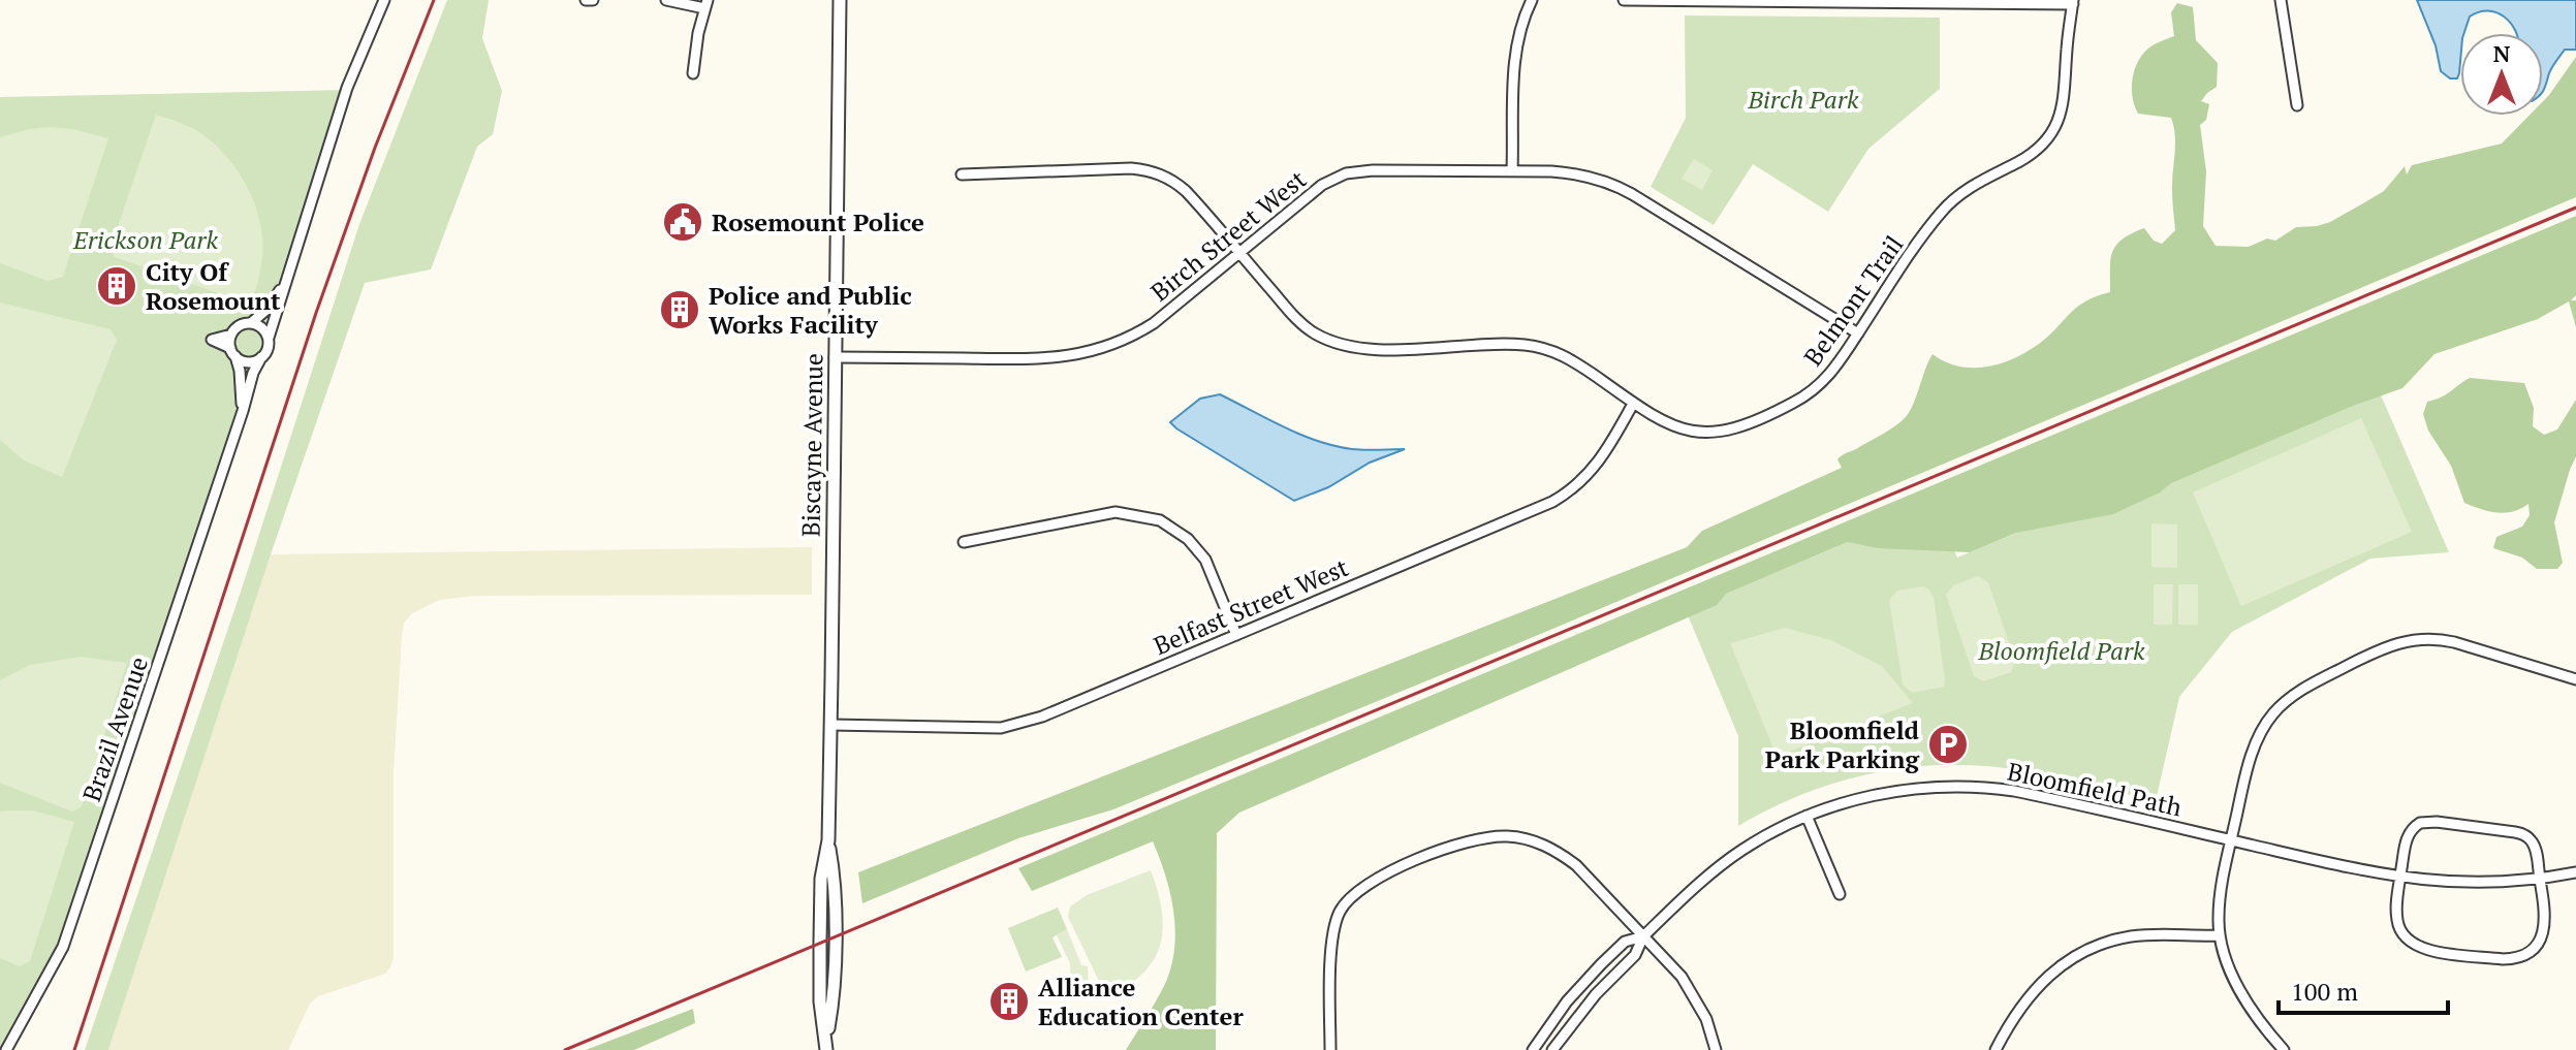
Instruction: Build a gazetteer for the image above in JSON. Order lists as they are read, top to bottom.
{
  "streets": {
    "street": [
      "Birch Street West",
      "Belmont Trail",
      "Biscayne Avenue",
      "Belfast Street West",
      "Brazil Avenue",
      "Bloomfield Path"
    ]
  },
  "crossings": [
    ["Birch Street West", "Belmont Trail"],
    ["Birch Street West", "Biscayne Avenue"],
    ["Belmont Trail", "Belfast Street West"],
    ["Biscayne Avenue", "Belfast Street West"]
  ],
  "parks": ["Birch Park", "Erickson Park", "Bloomfield Park"],
  "places": {
    "public building": ["Rosemount Police"],
    "building": ["City Of Rosemount", "Police and Public Works Facility", "Alliance Education Center"],
    "parking": ["Bloomfield Park Parking"]
  },
  "scale_bar": "100 m",
  "north": "top"
}
